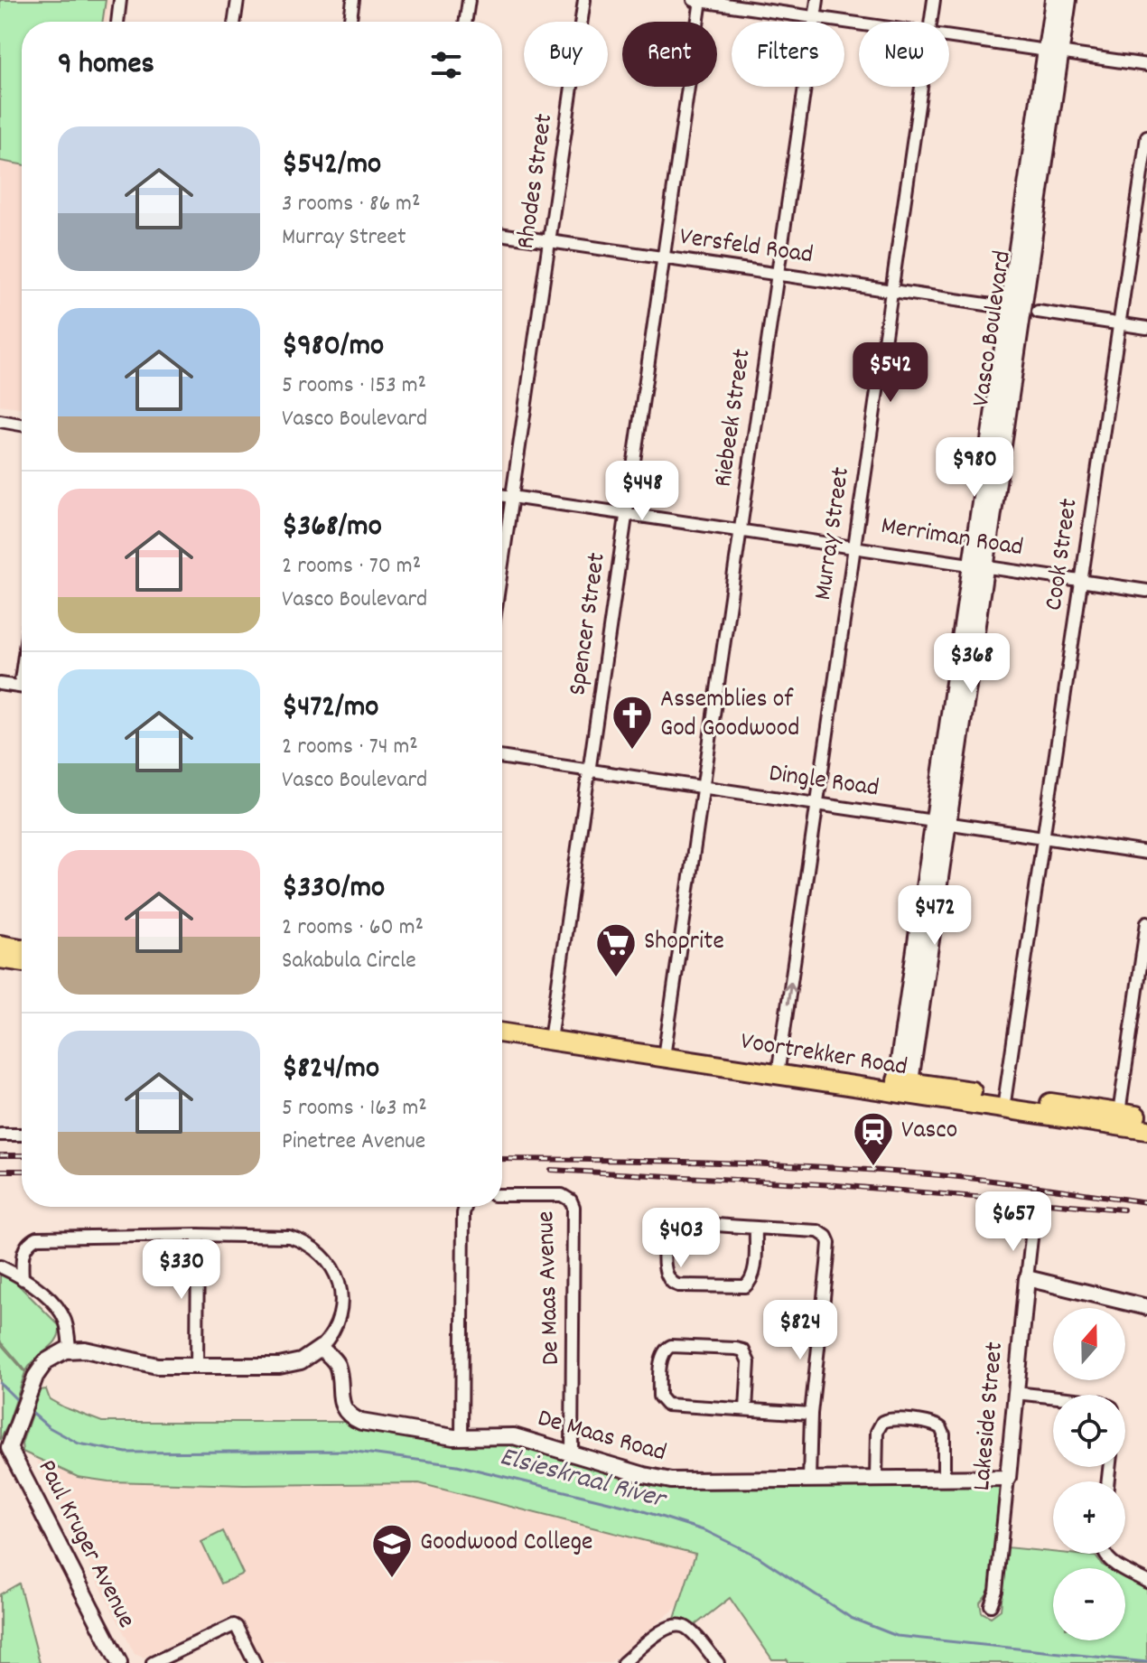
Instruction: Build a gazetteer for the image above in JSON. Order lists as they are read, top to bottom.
{
  "streets": {
    "main road": ["Vasco Boulevard", "Voortrekker Road"],
    "street": [
      "Rhodes Street",
      "Versfeld Road",
      "Riebeek Street",
      "Murray Street",
      "Merriman Road",
      "Cook Street",
      "Spencer Street",
      "Dingle Road",
      "De Maas Avenue",
      "Lakeside Street",
      "De Maas Road",
      "Paul Kruger Avenue"
    ]
  },
  "crossings": [
    ["Rhodes Street", "Versfeld Road"],
    ["Rhodes Street", "Merriman Road"],
    ["Versfeld Road", "Riebeek Street"],
    ["Versfeld Road", "Murray Street"],
    ["Versfeld Road", "Spencer Street"],
    ["Vasco Boulevard", "Merriman Road"],
    ["Vasco Boulevard", "Dingle Road"],
    ["Vasco Boulevard", "Voortrekker Road"],
    ["Riebeek Street", "Merriman Road"],
    ["Riebeek Street", "Dingle Road"],
    ["Riebeek Street", "Voortrekker Road"],
    ["Murray Street", "Merriman Road"],
    ["Murray Street", "Dingle Road"],
    ["Murray Street", "Voortrekker Road"],
    ["Merriman Road", "Cook Street"],
    ["Merriman Road", "Spencer Street"],
    ["Cook Street", "Dingle Road"],
    ["Cook Street", "Voortrekker Road"],
    ["Spencer Street", "Dingle Road"],
    ["Spencer Street", "Voortrekker Road"],
    ["De Maas Avenue", "De Maas Road"],
    ["Lakeside Street", "De Maas Road"]
  ],
  "water": ["Elsieskraal River"],
  "places": {
    "church": ["Assemblies of God Goodwood"],
    "supermarket": ["Shoprite"],
    "station": ["Vasco"],
    "school or university": ["Goodwood College"]
  },
  "north": "top",
  "page": {
    "chip": [
      "Buy",
      "Rent",
      "Filters",
      "New"
    ],
    "heading": "9 homes",
    "list": [
      {
        "name": "$542/mo",
        "note": "3 rooms · 86 m² · Murray Street"
      },
      {
        "name": "$980/mo",
        "note": "5 rooms · 153 m² · Vasco Boulevard"
      },
      {
        "name": "$368/mo",
        "note": "2 rooms · 70 m² · Vasco Boulevard"
      },
      {
        "name": "$472/mo",
        "note": "2 rooms · 74 m² · Vasco Boulevard"
      },
      {
        "name": "$330/mo",
        "note": "2 rooms · 60 m² · Sakabula Circle"
      },
      {
        "name": "$824/mo",
        "note": "5 rooms · 163 m² · Pinetree Avenue"
      }
    ],
    "price": [
      "$542",
      "$980",
      "$448",
      "$368",
      "$472",
      "$657",
      "$403",
      "$330",
      "$824"
    ],
    "map_buttons": ["+", "−"]
  }
}
